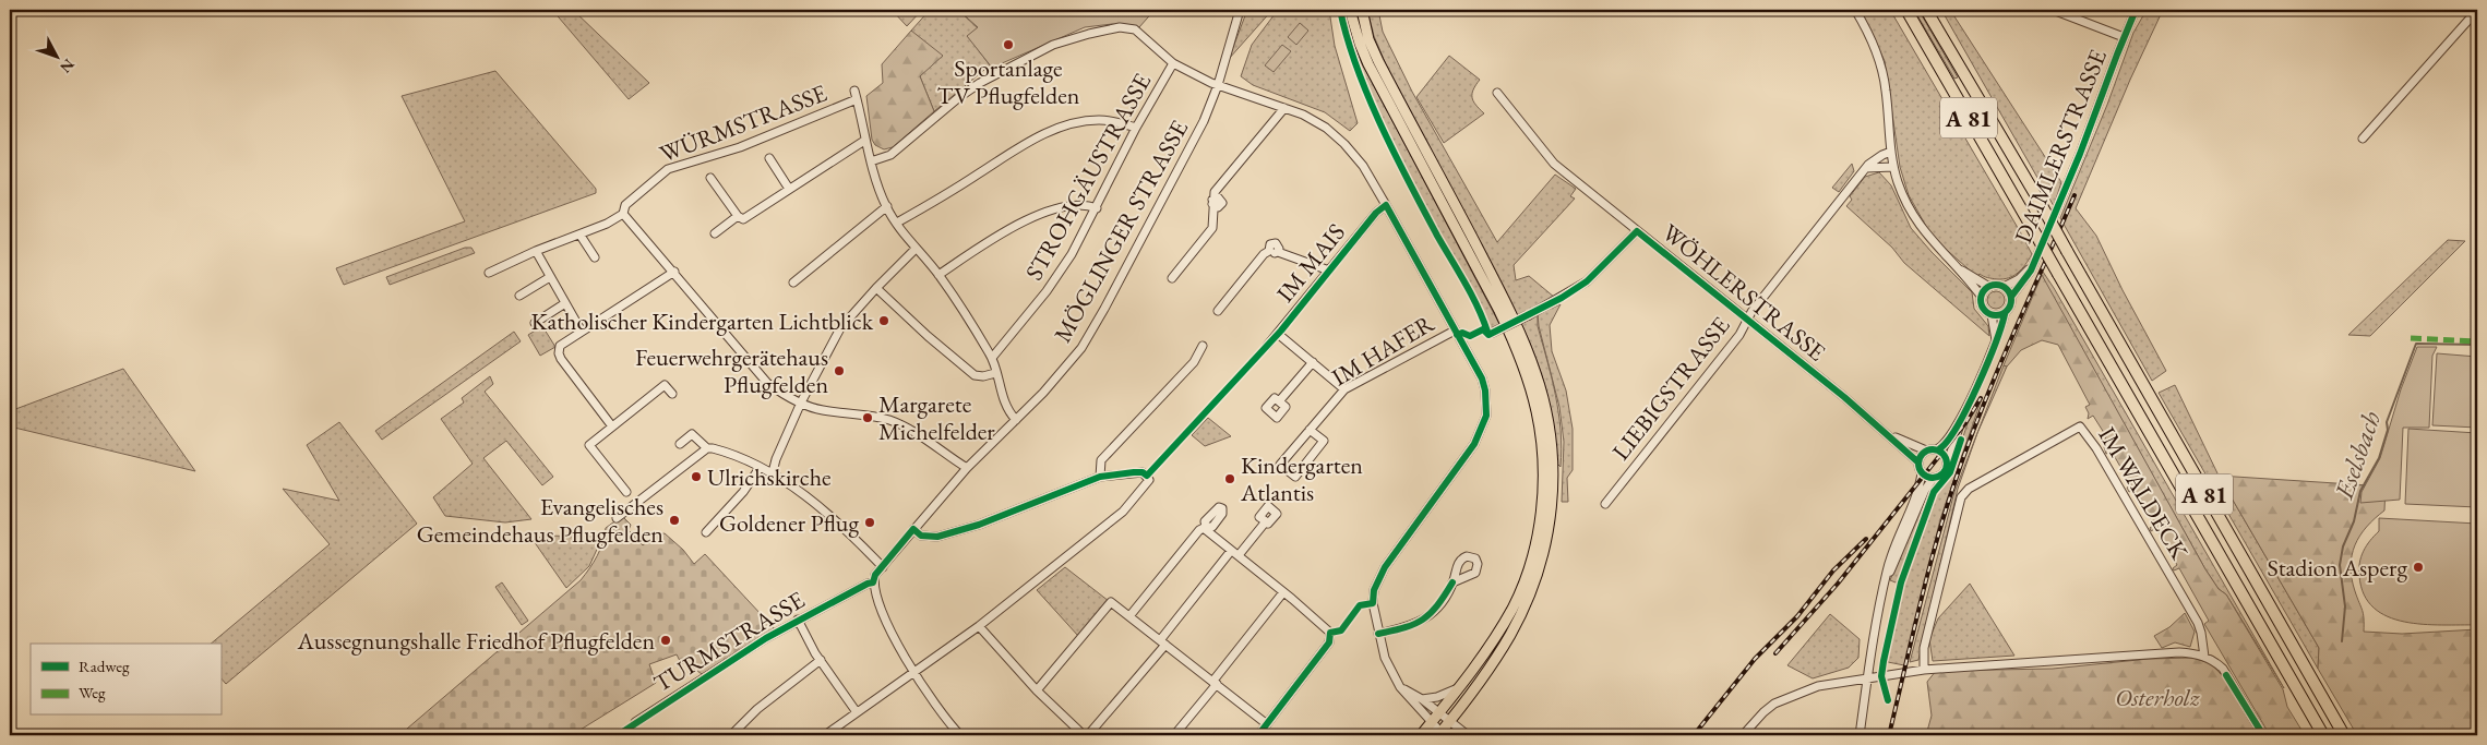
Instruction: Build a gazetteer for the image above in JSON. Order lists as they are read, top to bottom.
{
  "streets": {
    "highway": ["A 81"],
    "street": [
      "WÜRMSTRASSE",
      "DAIMLERSTRASSE",
      "STROHGÄUSTRASSE",
      "MÖGLINGER STRASSE",
      "IM MAIS",
      "WÖHLERSTRASSE",
      "IM HAFER",
      "LIEBIGSTRASSE",
      "IM WALDECK",
      "TURMSTRASSE"
    ]
  },
  "crossings": [
    ["MÖGLINGER STRASSE", "TURMSTRASSE"],
    ["WÖHLERSTRASSE", "LIEBIGSTRASSE"]
  ],
  "water": ["Eselsbach"],
  "parks": ["Osterholz"],
  "places": [
    "Sportanlage TV Pflugfelden",
    "Katholischer Kindergarten Lichtblick",
    "Feuerwehrgerätehaus Pflugfelden",
    "Margarete Michelfelder",
    "Ulrichskirche",
    "Kindergarten Atlantis",
    "Evangelisches Gemeindehaus Pflugfelden",
    "Goldener Pflug",
    "Stadion Asperg",
    "Aussegnungshalle Friedhof Pflugfelden"
  ],
  "legend": ["Radweg", "Weg"],
  "north": "bottom right"
}
